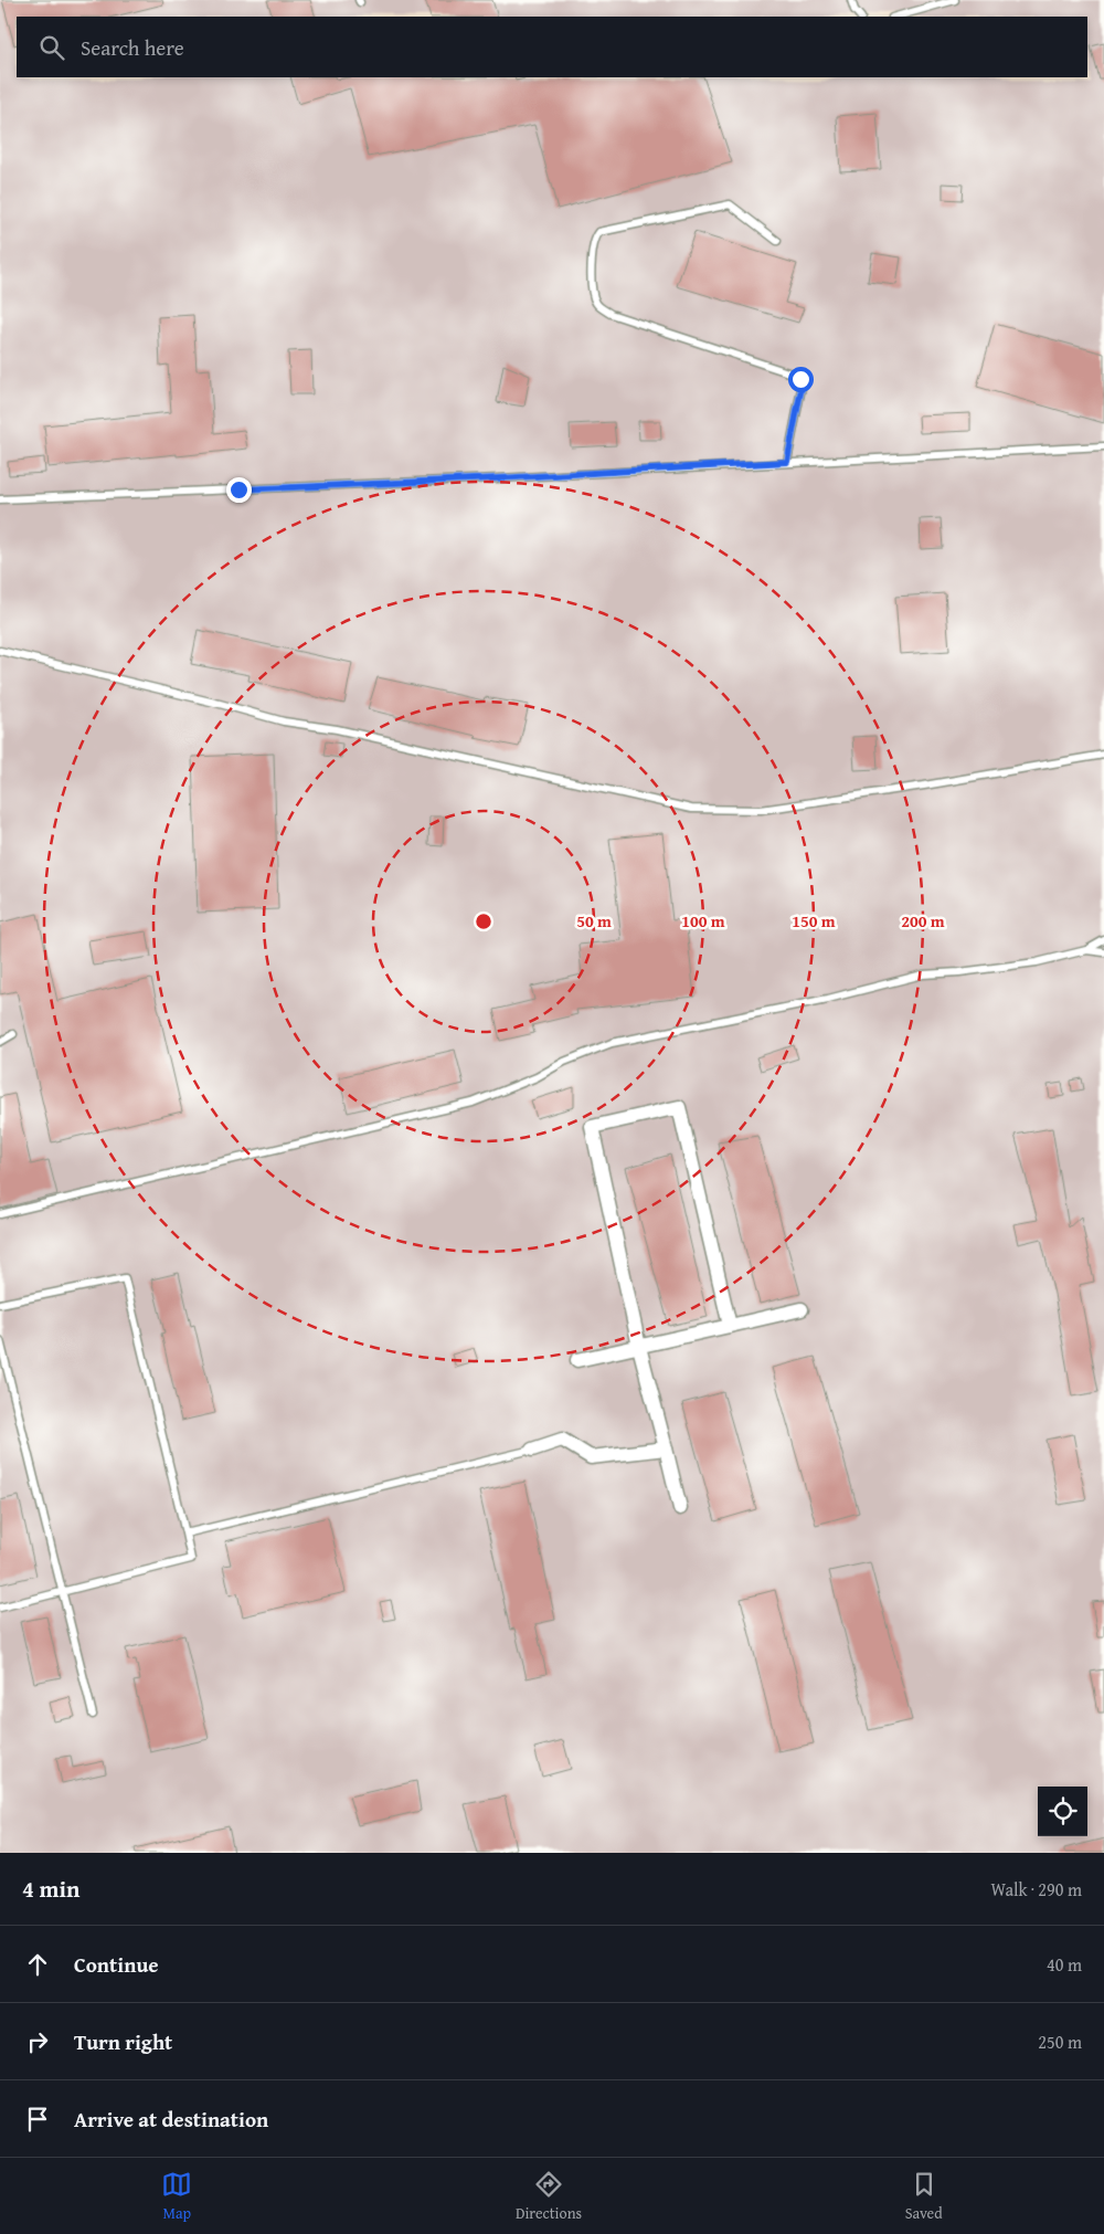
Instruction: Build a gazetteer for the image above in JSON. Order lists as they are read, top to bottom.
{
  "page": {
    "search": "Search here",
    "heading": ["4 min", "Walk · 290 m"],
    "list": [
      ["Continue", "40 m"],
      ["Turn right", "250 m"],
      "Arrive at destination"
    ],
    "nav": ["Map", "Directions", "Saved"]
  },
  "rings": [
    "50 m",
    "100 m",
    "150 m",
    "200 m"
  ]
}
